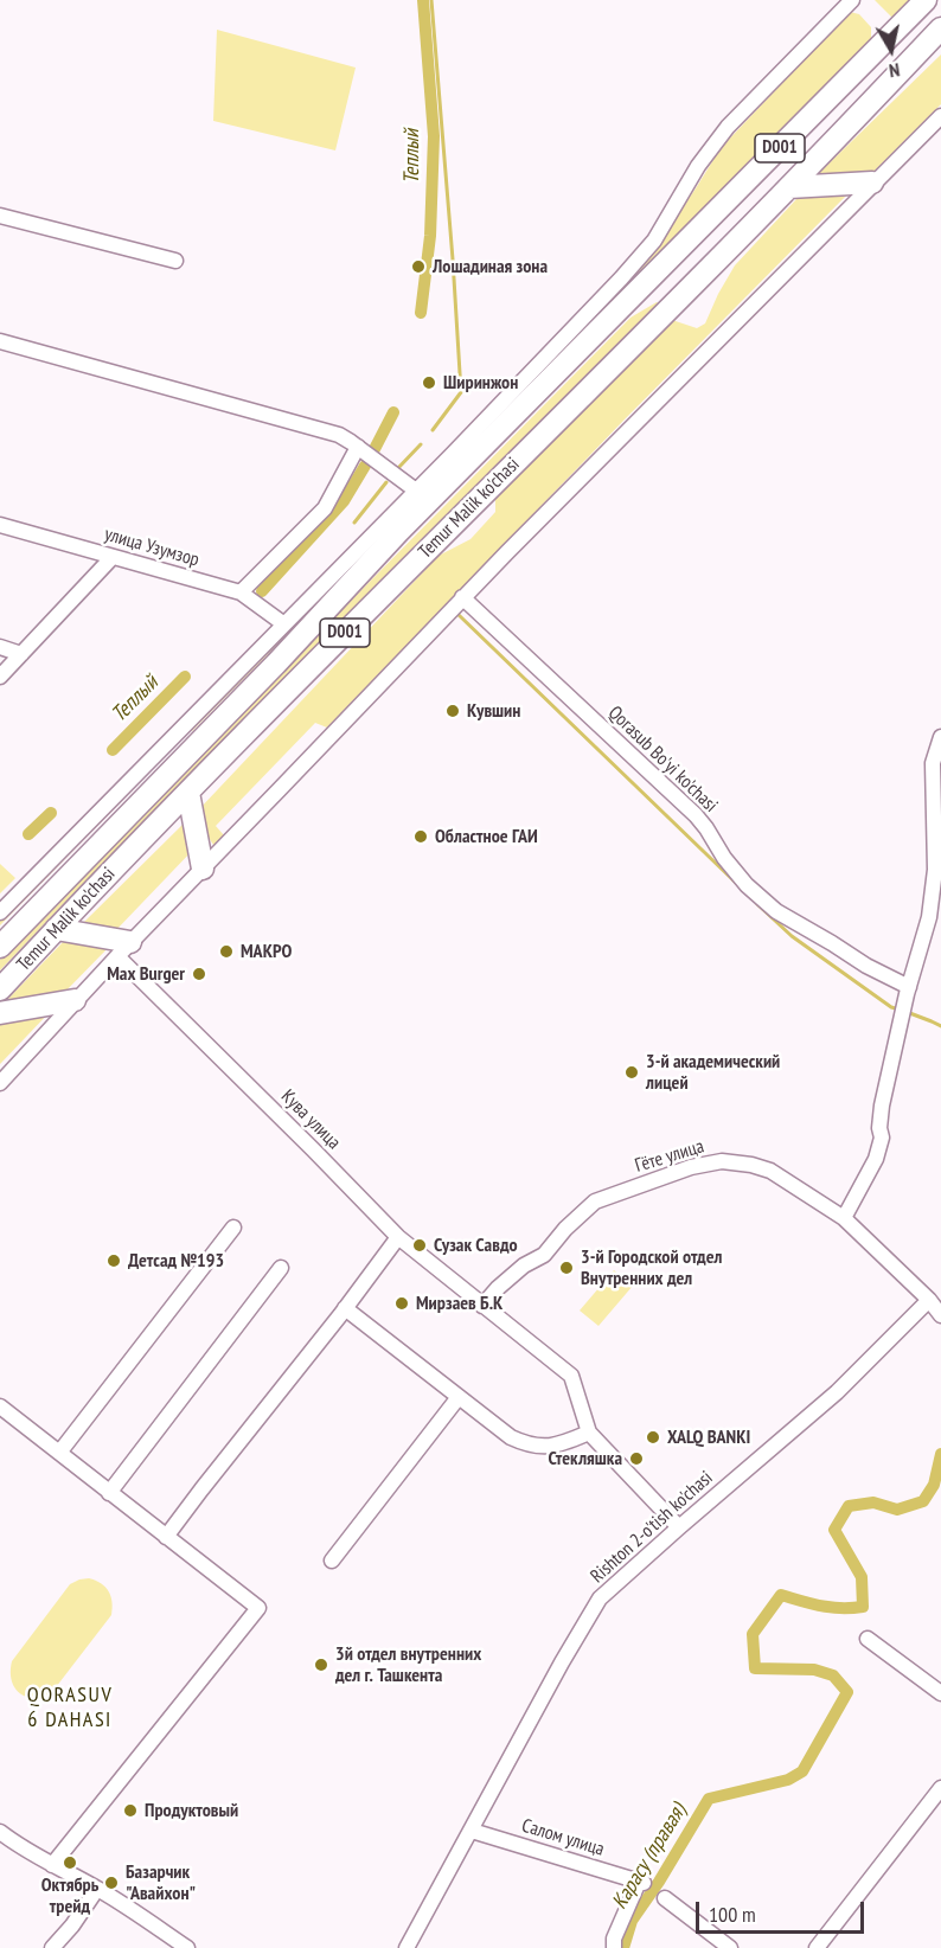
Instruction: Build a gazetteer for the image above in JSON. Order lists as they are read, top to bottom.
{
  "streets": {
    "highway": ["D001", "Temur Malik ko'chasi"],
    "street": [
      "улица Узумзор",
      "Qorasub Bo'yi ko'chasi",
      "Кува улица",
      "Гёте улица",
      "Rishton 2-o'tish ko'chasi",
      "Салом улица"
    ]
  },
  "crossings": [
    ["Кува улица", "Гёте улица"],
    ["Гёте улица", "Rishton 2-o'tish ko'chasi"],
    ["Rishton 2-o'tish ko'chasi", "Салом улица"]
  ],
  "districts": ["QORASUV 6 DAHASI"],
  "water": ["Теплый", "Карасу (правая)"],
  "places": [
    "Лошадиная зона",
    "Ширинжон",
    "Кувшин",
    "Областное ГАИ",
    "МАКРО",
    "Max Burger",
    "3-й академический лицей",
    "Сузак Савдо",
    "Детсад №193",
    "3-й Городской отдел Внутренних дел",
    "Мирзаев Б.К",
    "XALQ BANKI",
    "Стекляшка",
    "3й отдел внутренних дел г. Ташкента",
    "Продуктовый",
    "Октябрь трейд",
    "Базарчик \"Авайхон\""
  ],
  "scale_bar": "100 m",
  "north": "bottom"
}
